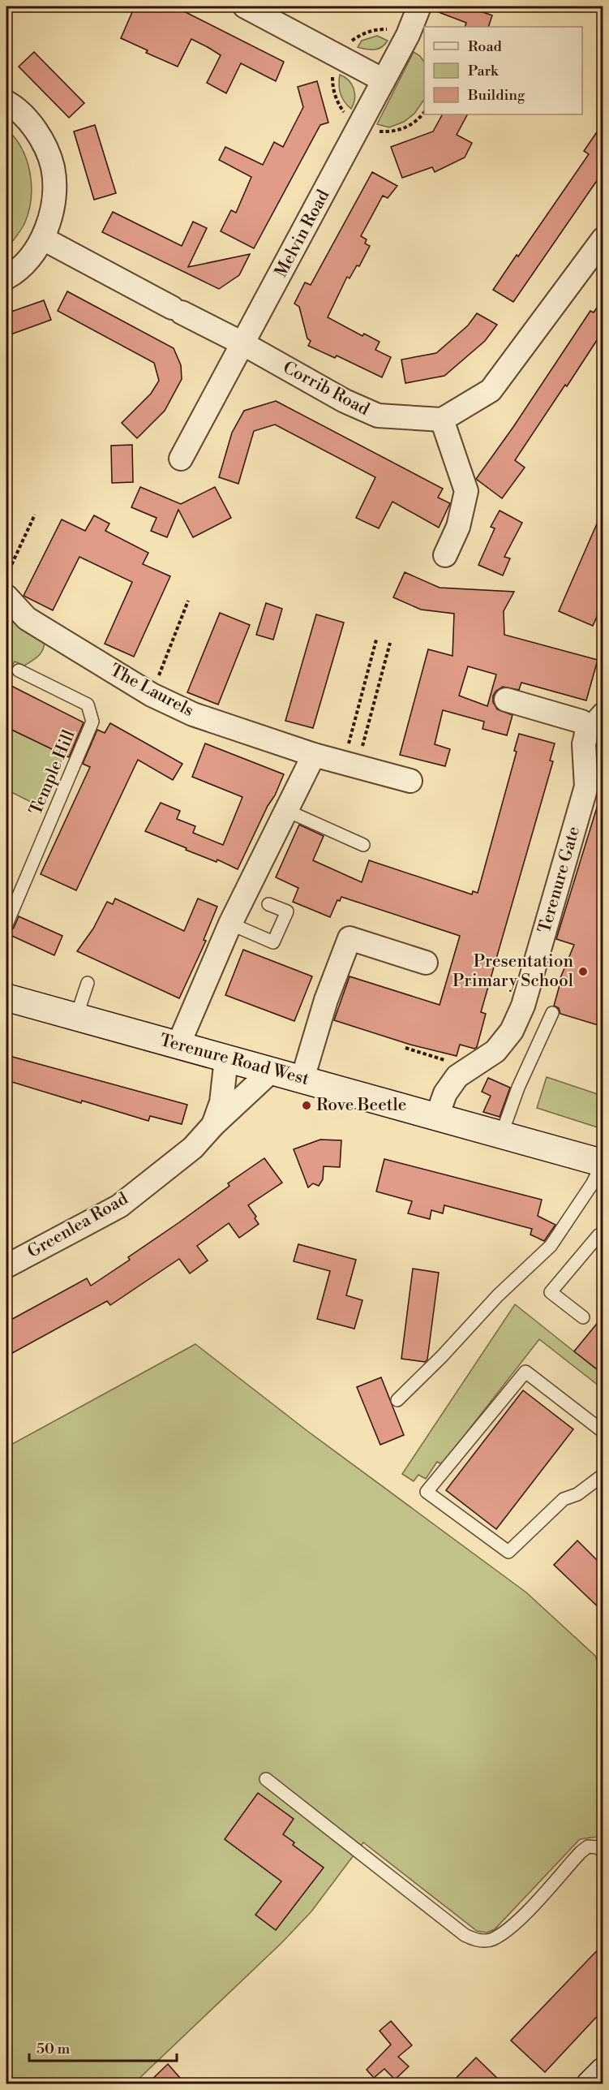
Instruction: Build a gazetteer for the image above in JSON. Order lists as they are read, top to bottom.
{
  "streets": {
    "main road": ["Terenure Road West"],
    "street": [
      "Melvin Road",
      "Corrib Road",
      "The Laurels",
      "Terenure Gate",
      "Greenlea Road"
    ],
    "lane": ["Temple Hill"]
  },
  "crossings": [
    ["Melvin Road", "Corrib Road"],
    ["Terenure Gate", "Terenure Road West"],
    ["Terenure Road West", "Greenlea Road"]
  ],
  "places": ["Presentation Primary School", "Rove Beetle"],
  "legend": ["Road", "Park", "Building"],
  "scale_bar": "50 m"
}
